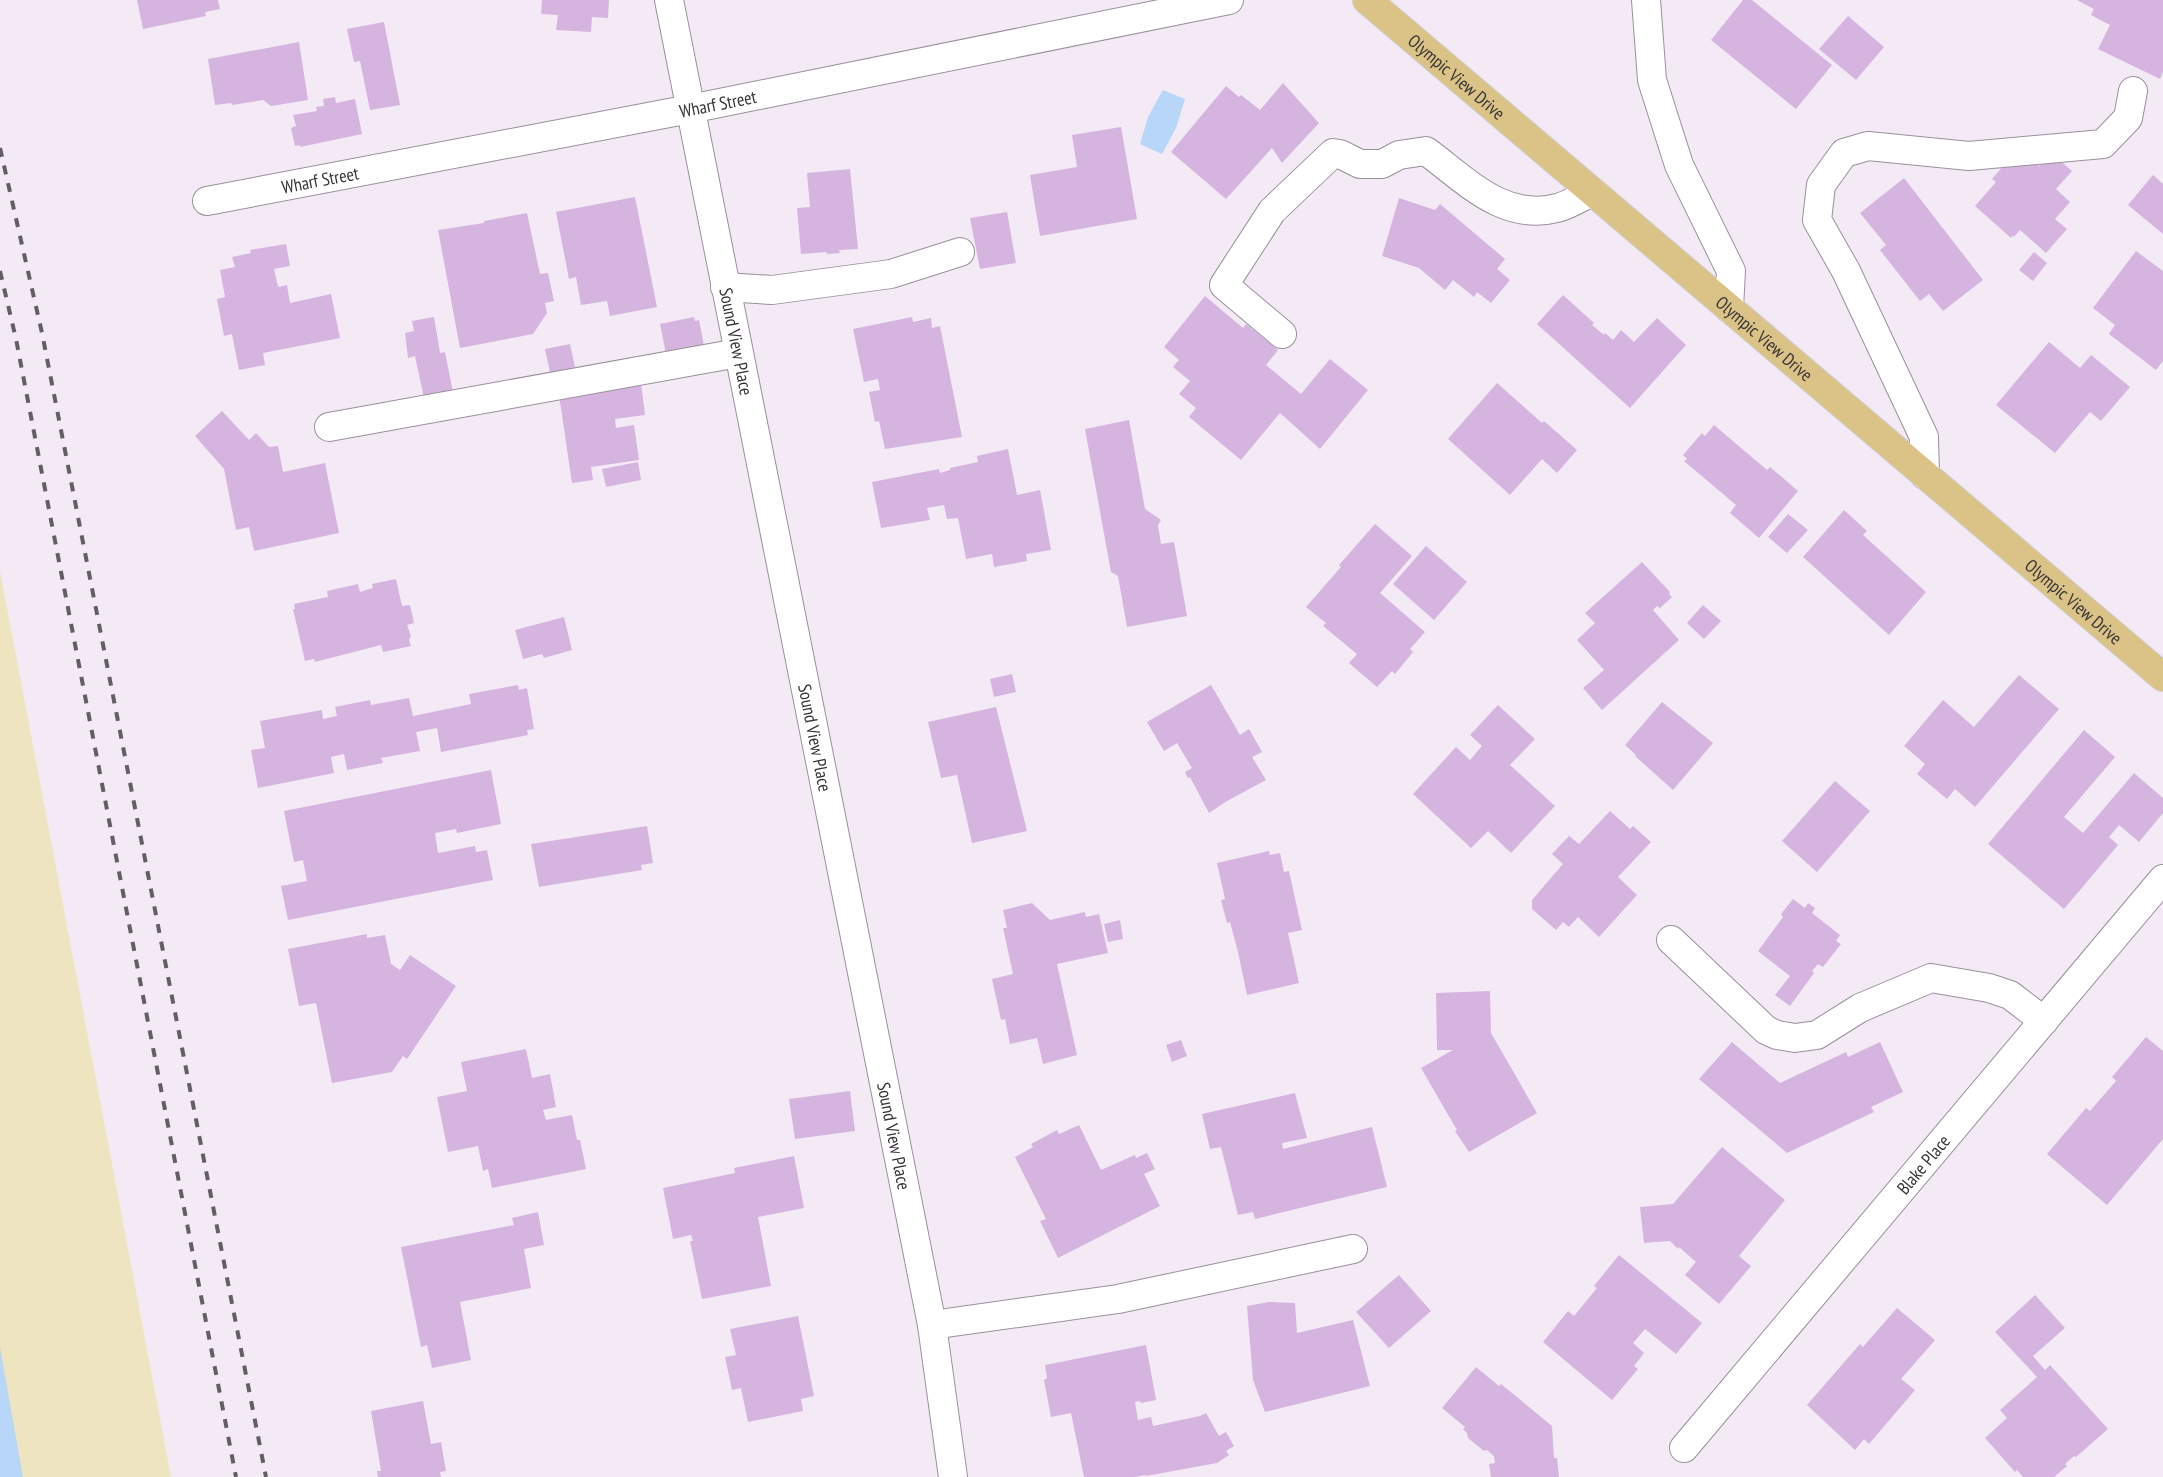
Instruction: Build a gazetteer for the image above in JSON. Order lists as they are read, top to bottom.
{
  "streets": {
    "main road": ["Olympic View Drive"],
    "street": ["Wharf Street", "Sound View Place", "Blake Place"]
  },
  "crossings": [
    ["Wharf Street", "Sound View Place"]
  ]
}
